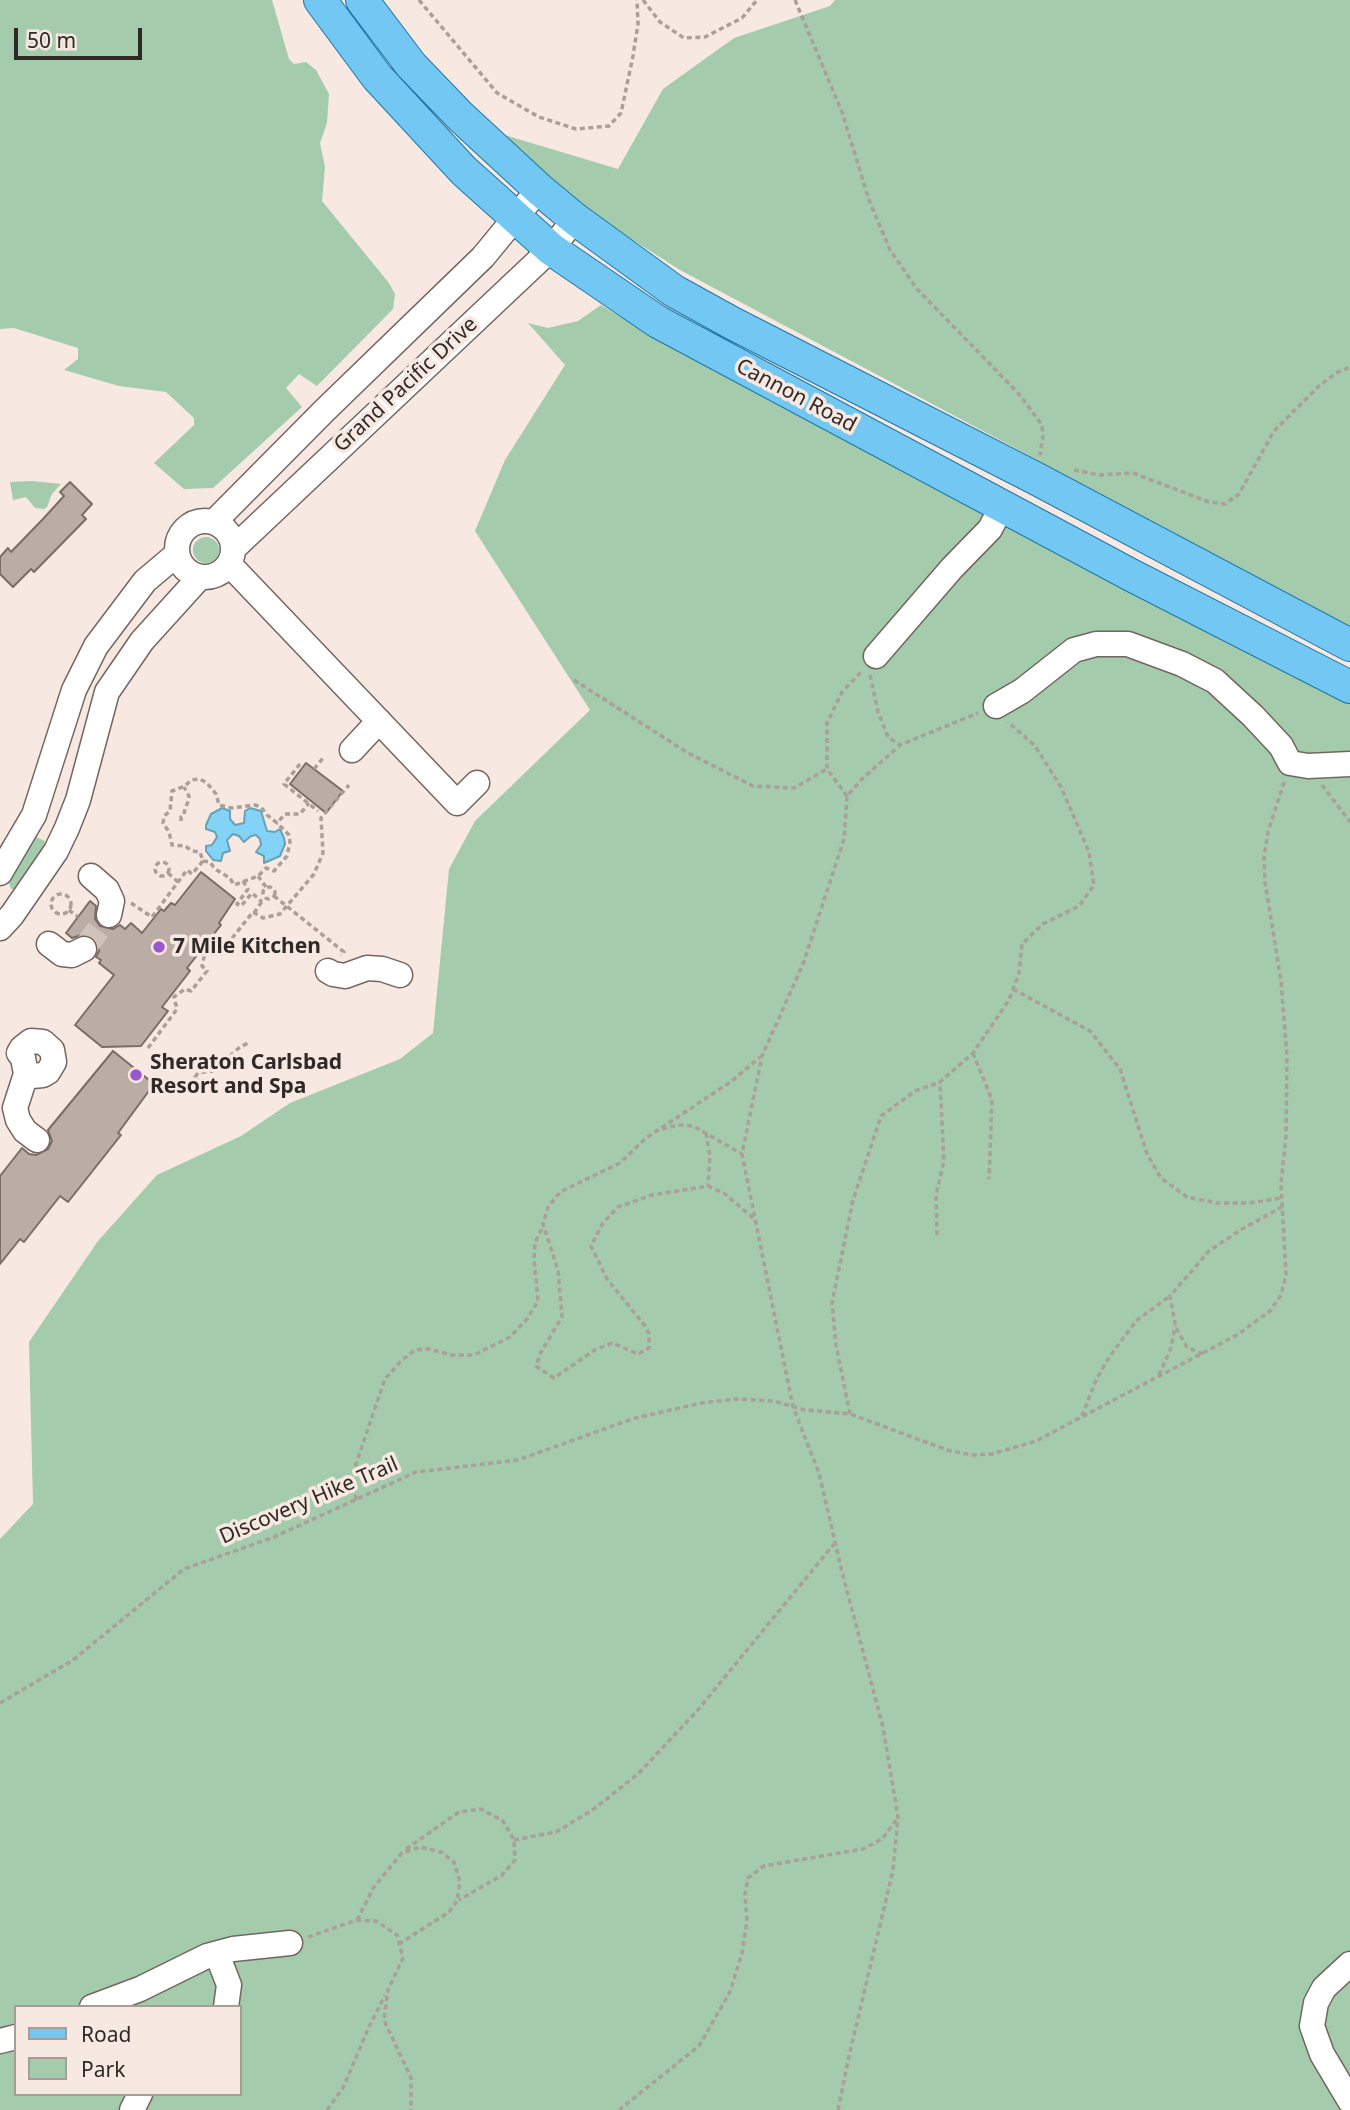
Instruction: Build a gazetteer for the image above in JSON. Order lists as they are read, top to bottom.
{
  "streets": {
    "main road": ["Cannon Road"],
    "street": ["Grand Pacific Drive"],
    "path": ["Discovery Hike Trail"]
  },
  "crossings": [
    ["Grand Pacific Drive", "Cannon Road"]
  ],
  "places": ["7 Mile Kitchen", "Sheraton Carlsbad Resort and Spa"],
  "legend": ["Road", "Park"],
  "scale_bar": "50 m"
}
